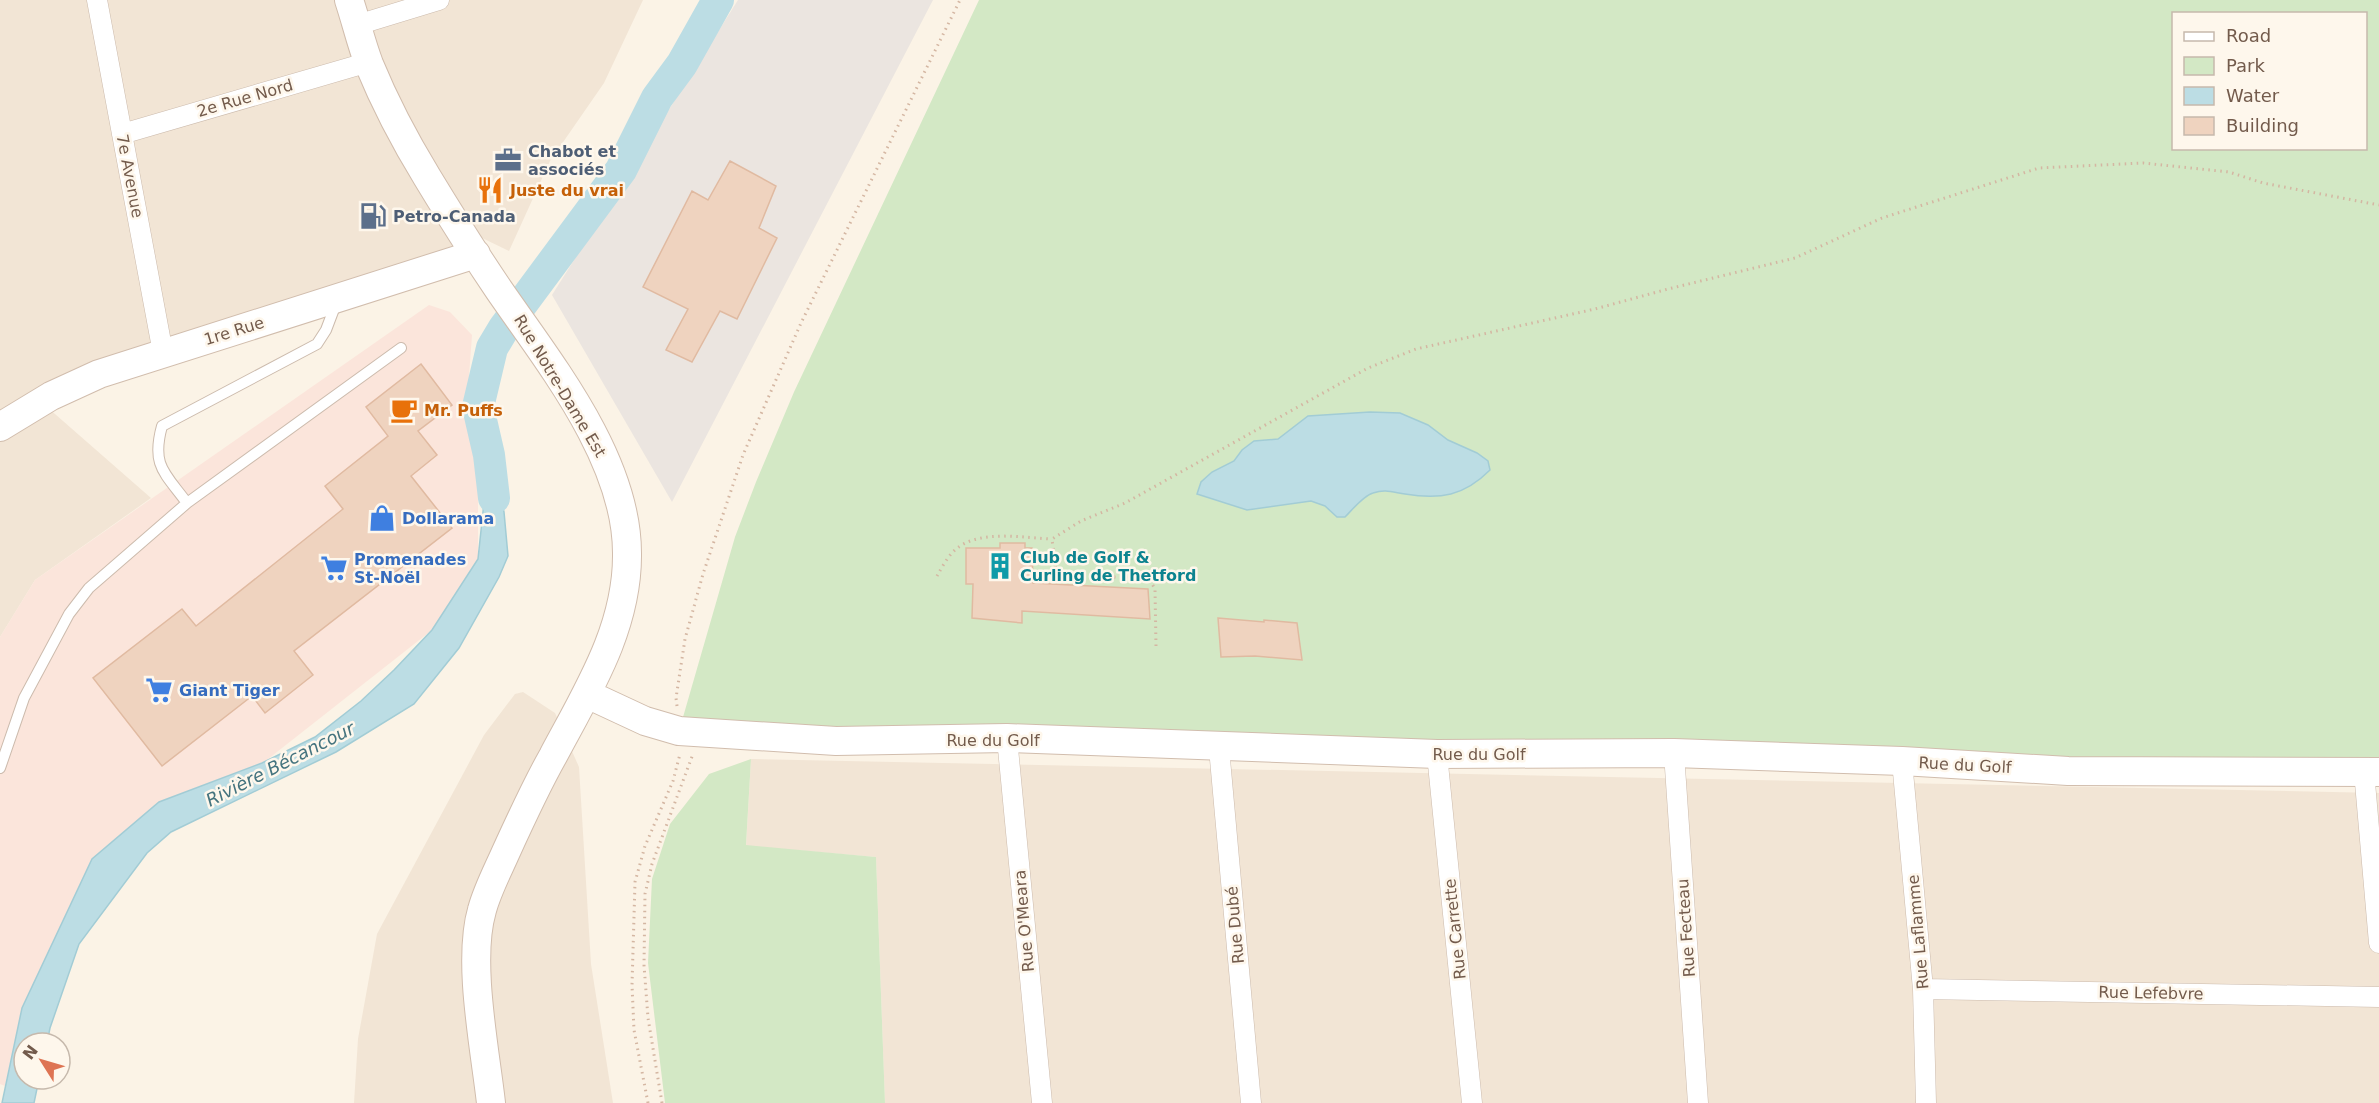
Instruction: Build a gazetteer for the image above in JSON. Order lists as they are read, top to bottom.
{
  "streets": {
    "street": [
      "2e Rue Nord",
      "7e Avenue",
      "1re Rue",
      "Rue Notre-Dame Est",
      "Rue du Golf",
      "Rue O'Meara",
      "Rue Dubé",
      "Rue Fecteau",
      "Rue Carrette",
      "Rue Laflamme",
      "Rue Lefebvre"
    ]
  },
  "crossings": [
    ["2e Rue Nord", "7e Avenue"],
    ["2e Rue Nord", "Rue Notre-Dame Est"],
    ["7e Avenue", "1re Rue"],
    ["1re Rue", "Rue Notre-Dame Est"],
    ["Rue Notre-Dame Est", "Rue du Golf"],
    ["Rue du Golf", "Rue O'Meara"],
    ["Rue du Golf", "Rue Dubé"],
    ["Rue du Golf", "Rue Fecteau"],
    ["Rue du Golf", "Rue Carrette"],
    ["Rue du Golf", "Rue Laflamme"],
    ["Rue Laflamme", "Rue Lefebvre"]
  ],
  "water": ["Rivière Bécancour"],
  "places": {
    "office": ["Chabot et associés"],
    "restaurant": ["Juste du vrai"],
    "fuel station": ["Petro-Canada"],
    "cafe": ["Mr. Puffs"],
    "shop": ["Dollarama"],
    "building": ["Club de Golf & Curling de Thetford"],
    "supermarket": ["Promenades St-Noël", "Giant Tiger"]
  },
  "legend": [
    "Road",
    "Park",
    "Water",
    "Building"
  ],
  "north": "top left"
}
